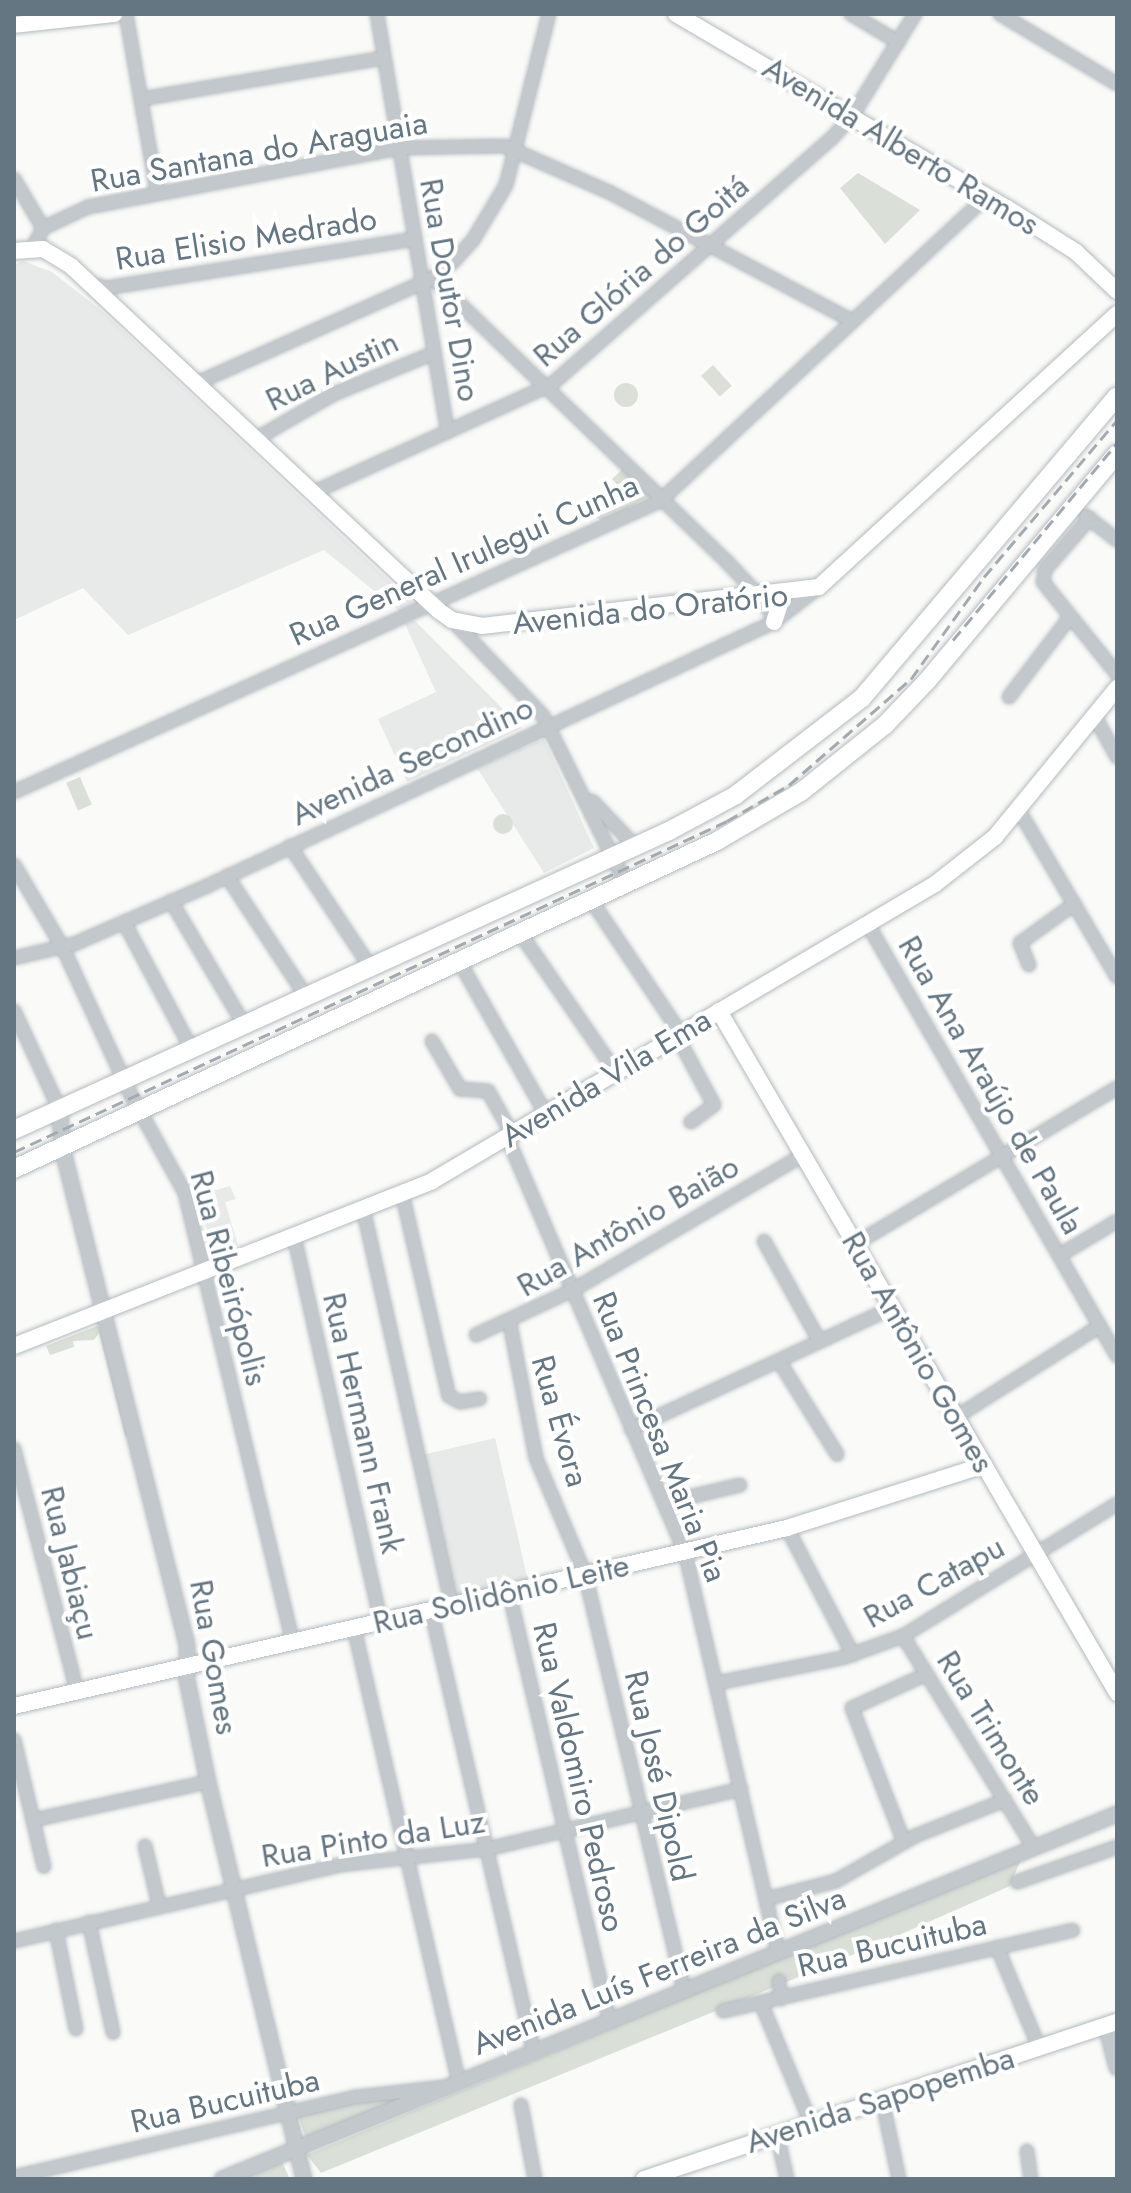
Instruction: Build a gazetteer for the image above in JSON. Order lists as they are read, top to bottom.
{
  "streets": {
    "main road": [
      "Avenida Alberto Ramos",
      "Avenida do Oratório",
      "Avenida Vila Ema",
      "Rua Antônio Gomes",
      "Rua Solidônio Leite",
      "Avenida Sapopemba"
    ],
    "street": [
      "Rua Santana do Araguaia",
      "Rua Elisio Medrado",
      "Rua Glória do Goitá",
      "Rua Doutor Dino",
      "Rua Austin",
      "Rua General Irulegui Cunha",
      "Avenida Secondino",
      "Rua Ana Araújo de Paula",
      "Rua Antônio Baião",
      "Rua Ribeirópolis",
      "Rua Évora",
      "Rua Hermann Frank",
      "Rua Princesa Maria Pia",
      "Rua Jabiaçu",
      "Rua Catapu",
      "Rua Gomes",
      "Rua Trimonte",
      "Rua José Dipold",
      "Rua Valdomiro Pedroso",
      "Rua Pinto da Luz",
      "Rua Bucuituba",
      "Avenida Luís Ferreira da Silva"
    ]
  },
  "crossings": [
    ["Avenida Alberto Ramos", "Rua Glória do Goitá"],
    ["Avenida Alberto Ramos", "Rua General Irulegui Cunha"],
    ["Rua Santana do Araguaia", "Rua Glória do Goitá"],
    ["Rua Santana do Araguaia", "Rua Doutor Dino"],
    ["Rua Santana do Araguaia", "Rua General Irulegui Cunha"],
    ["Rua Santana do Araguaia", "Avenida do Oratório"],
    ["Rua Elisio Medrado", "Rua Doutor Dino"],
    ["Rua Elisio Medrado", "Avenida do Oratório"],
    ["Rua Glória do Goitá", "Rua Doutor Dino"],
    ["Rua Glória do Goitá", "Avenida do Oratório"],
    ["Rua Doutor Dino", "Rua Austin"],
    ["Rua Austin", "Avenida do Oratório"],
    ["Rua General Irulegui Cunha", "Avenida do Oratório"],
    ["Avenida do Oratório", "Avenida Secondino"],
    ["Avenida Secondino", "Rua Ribeirópolis"],
    ["Avenida Vila Ema", "Rua Ana Araújo de Paula"],
    ["Avenida Vila Ema", "Rua Ribeirópolis"],
    ["Avenida Vila Ema", "Rua Antônio Gomes"],
    ["Avenida Vila Ema", "Rua Hermann Frank"],
    ["Avenida Vila Ema", "Rua Princesa Maria Pia"],
    ["Avenida Vila Ema", "Rua Gomes"],
    ["Rua Antônio Baião", "Rua Antônio Gomes"],
    ["Rua Antônio Baião", "Rua Évora"],
    ["Rua Antônio Baião", "Rua Princesa Maria Pia"],
    ["Rua Ribeirópolis", "Rua Solidônio Leite"],
    ["Rua Antônio Gomes", "Rua Catapu"],
    ["Rua Antônio Gomes", "Rua Solidônio Leite"],
    ["Rua Évora", "Rua Solidônio Leite"],
    ["Rua Évora", "Rua José Dipold"],
    ["Rua Hermann Frank", "Rua Solidônio Leite"],
    ["Rua Princesa Maria Pia", "Rua Catapu"],
    ["Rua Princesa Maria Pia", "Rua Solidônio Leite"],
    ["Rua Princesa Maria Pia", "Rua Pinto da Luz"],
    ["Rua Princesa Maria Pia", "Avenida Luís Ferreira da Silva"],
    ["Rua Jabiaçu", "Rua Solidônio Leite"],
    ["Rua Catapu", "Rua Trimonte"],
    ["Rua Solidônio Leite", "Rua Gomes"],
    ["Rua Solidônio Leite", "Rua José Dipold"],
    ["Rua Solidônio Leite", "Rua Valdomiro Pedroso"],
    ["Rua Gomes", "Rua Pinto da Luz"],
    ["Rua Gomes", "Rua Bucuituba"],
    ["Rua Gomes", "Avenida Luís Ferreira da Silva"],
    ["Rua Trimonte", "Avenida Luís Ferreira da Silva"],
    ["Rua José Dipold", "Rua Pinto da Luz"],
    ["Rua José Dipold", "Avenida Luís Ferreira da Silva"],
    ["Rua Valdomiro Pedroso", "Rua Pinto da Luz"],
    ["Rua Valdomiro Pedroso", "Avenida Luís Ferreira da Silva"],
    ["Rua Bucuituba", "Avenida Luís Ferreira da Silva"]
  ]
}
